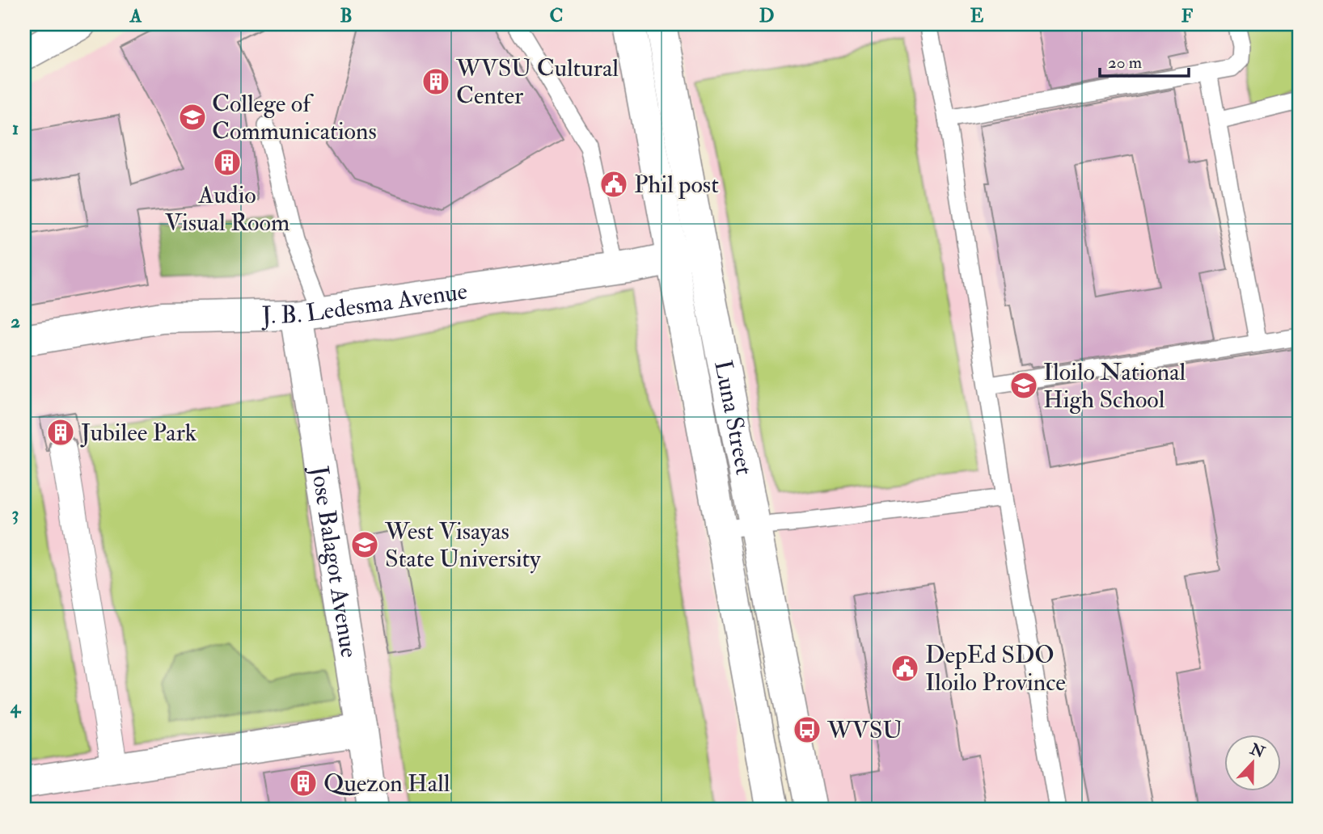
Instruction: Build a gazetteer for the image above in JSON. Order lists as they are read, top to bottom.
{
  "streets": {
    "main road": ["J. B. Ledesma Avenue", "Luna Street", "Jose Balagot Avenue"]
  },
  "crossings": [
    ["J. B. Ledesma Avenue", "Luna Street"],
    ["J. B. Ledesma Avenue", "Jose Balagot Avenue"]
  ],
  "places": {
    "building": [
      "WVSU Cultural Center",
      "Audio Visual Room",
      "Jubilee Park",
      "Quezon Hall"
    ],
    "school or university": ["College of Communications", "Iloilo National High School", "West Visayas State University"],
    "public building": ["Phil post", "DepEd SDO Iloilo Province"],
    "bus stop": ["WVSU"]
  },
  "scale_bar": "20 m",
  "north": "top",
  "grid": {
    "columns": [
      "A",
      "B",
      "C",
      "D",
      "E",
      "F"
    ],
    "rows": [
      "1",
      "2",
      "3",
      "4"
    ]
  }
}
